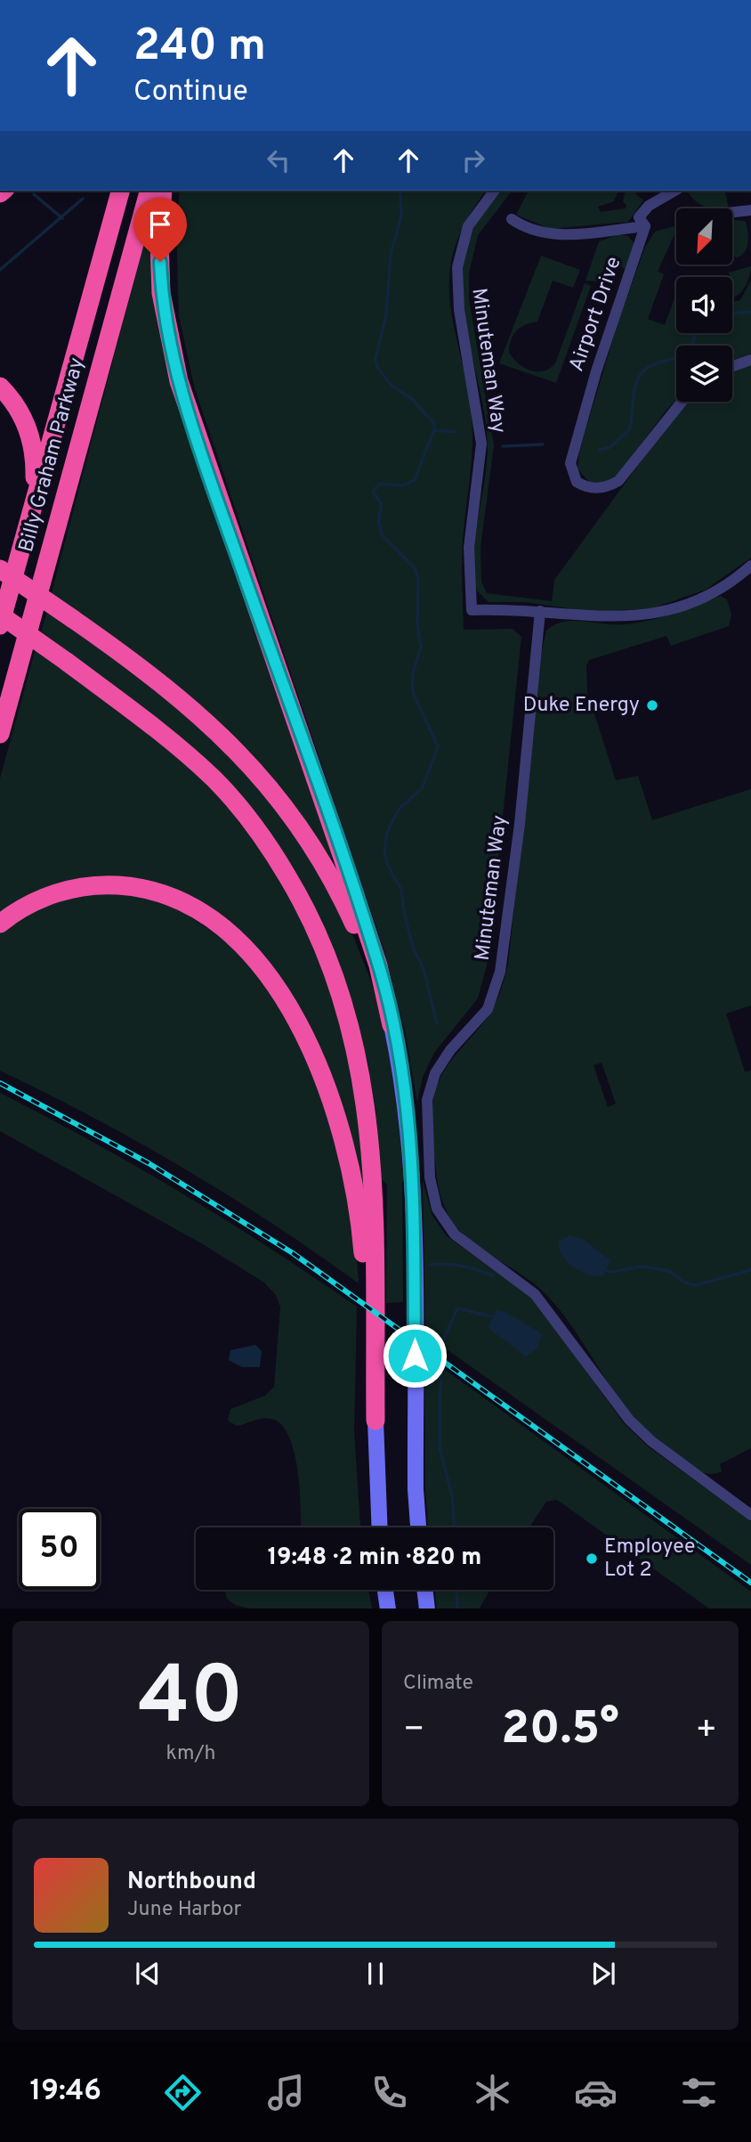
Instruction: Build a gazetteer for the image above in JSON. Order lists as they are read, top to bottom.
{
  "streets": {
    "highway": ["Billy Graham Parkway"],
    "street": ["Airport Drive", "Minuteman Way"]
  },
  "places": ["Duke Energy", "Employee Lot 2"],
  "north": "bottom left",
  "page": {
    "turn": ["240 m", "Continue"],
    "limit": "50",
    "trip": "19:48 · 2 min · 820 m",
    "tile": [
      ["40", "km/h"],
      "Climate"
    ],
    "heat": ["−", "20.5°", "+"],
    "song": ["Northbound", "June Harbor"],
    "tabs": "19:46"
  }
}
